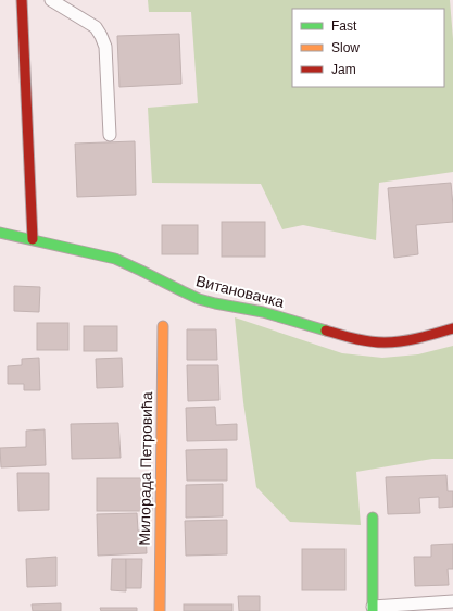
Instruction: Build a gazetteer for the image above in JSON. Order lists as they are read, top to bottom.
{
  "streets": {
    "street": ["Витановачка", "Милорада Петровића"]
  },
  "legend": ["Fast", "Slow", "Jam"]
}
